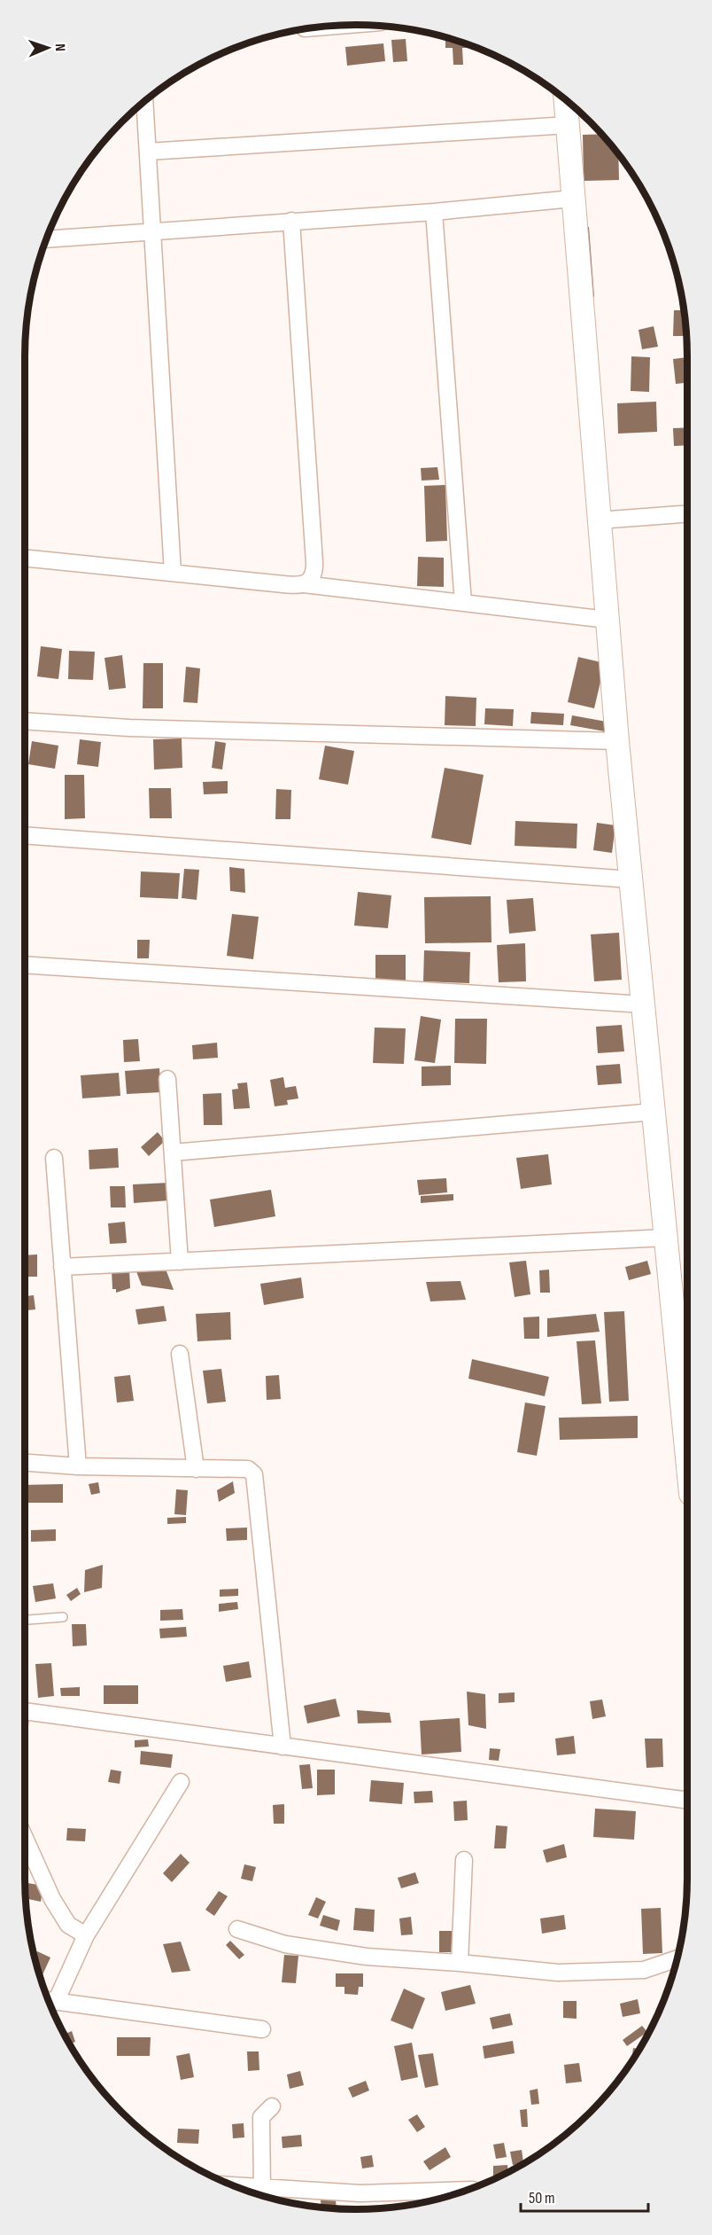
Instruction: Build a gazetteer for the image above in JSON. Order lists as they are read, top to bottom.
{
  "scale_bar": "50 m",
  "north": "right"
}
